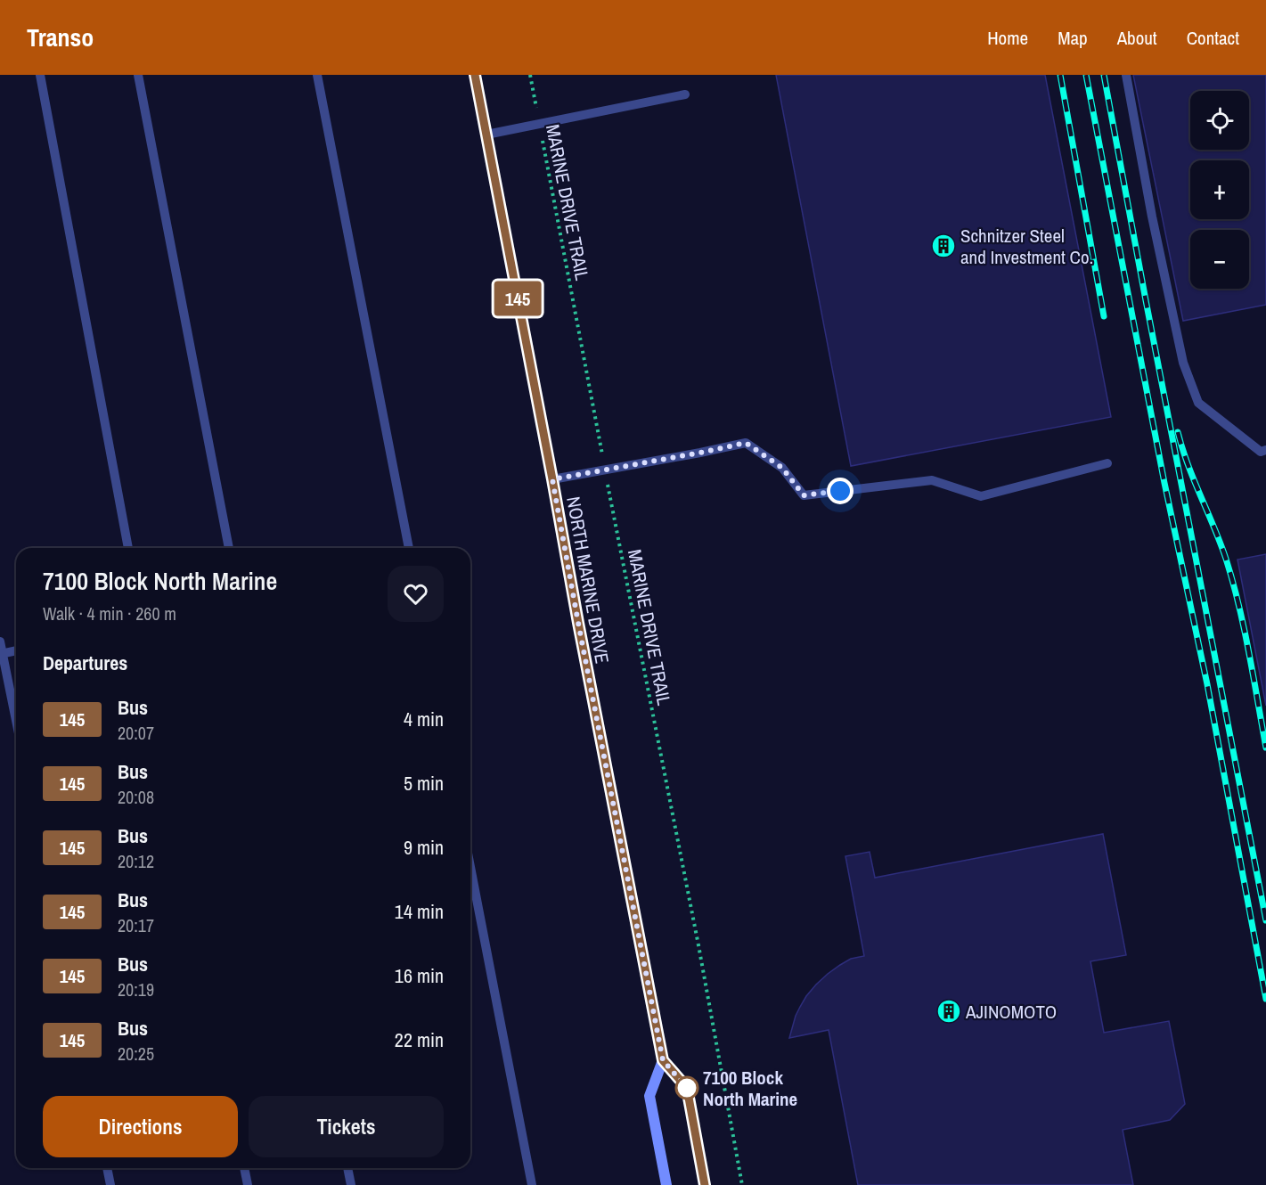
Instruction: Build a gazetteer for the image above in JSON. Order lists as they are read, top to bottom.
{
  "streets": {
    "main road": ["NORTH MARINE DRIVE"],
    "path": ["MARINE DRIVE TRAIL"]
  },
  "places": {
    "building": ["Schnitzer Steel and Investment Co.", "AJINOMOTO"],
    "other": ["7100 Block North Marine"]
  },
  "lines": ["bus line 145"],
  "page": {
    "header": "Transo",
    "nav": [
      "Home",
      "Map",
      "About",
      "Contact"
    ],
    "on_map": "145",
    "map_buttons": ["+", "−"],
    "heading": [
      ["7100 Block North Marine", "Walk · 4 min · 260 m"],
      "Departures"
    ],
    "list": [
      {
        "mark": "145",
        "name": "Bus",
        "note": "20:07",
        "value": "4 min"
      },
      {
        "mark": "145",
        "name": "Bus",
        "note": "20:08",
        "value": "5 min"
      },
      {
        "mark": "145",
        "name": "Bus",
        "note": "20:12",
        "value": "9 min"
      },
      {
        "mark": "145",
        "name": "Bus",
        "note": "20:17",
        "value": "14 min"
      },
      {
        "mark": "145",
        "name": "Bus",
        "note": "20:19",
        "value": "16 min"
      },
      {
        "mark": "145",
        "name": "Bus",
        "note": "20:25",
        "value": "22 min"
      }
    ],
    "buttons": ["Directions", "Tickets"]
  }
}
